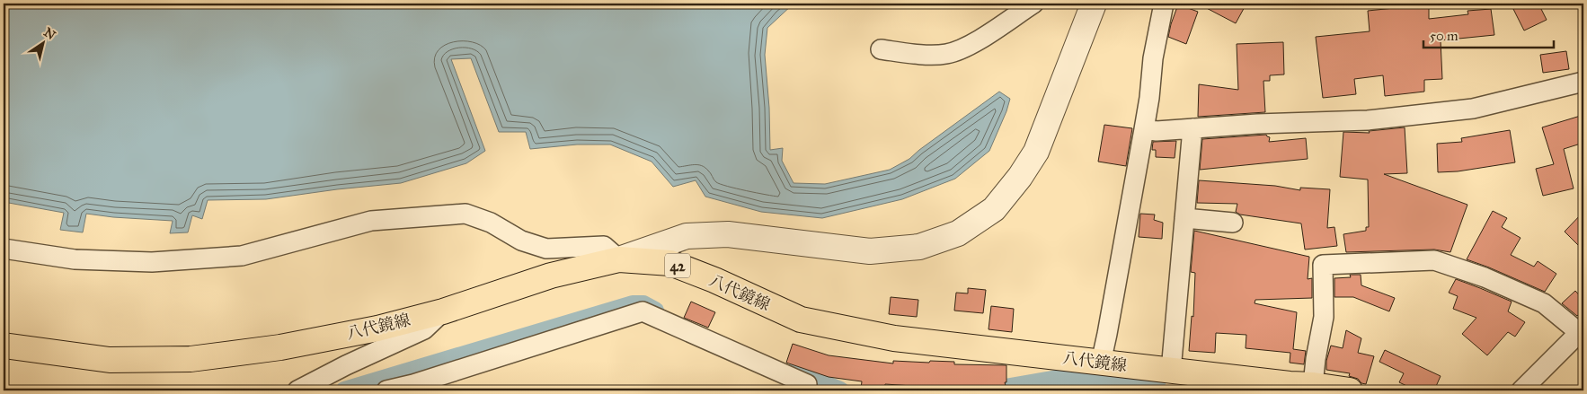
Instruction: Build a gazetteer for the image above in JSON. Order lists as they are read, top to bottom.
{
  "streets": {
    "main road": ["42", "八代鏡線"]
  },
  "scale_bar": "50 m",
  "north": "top right"
}
